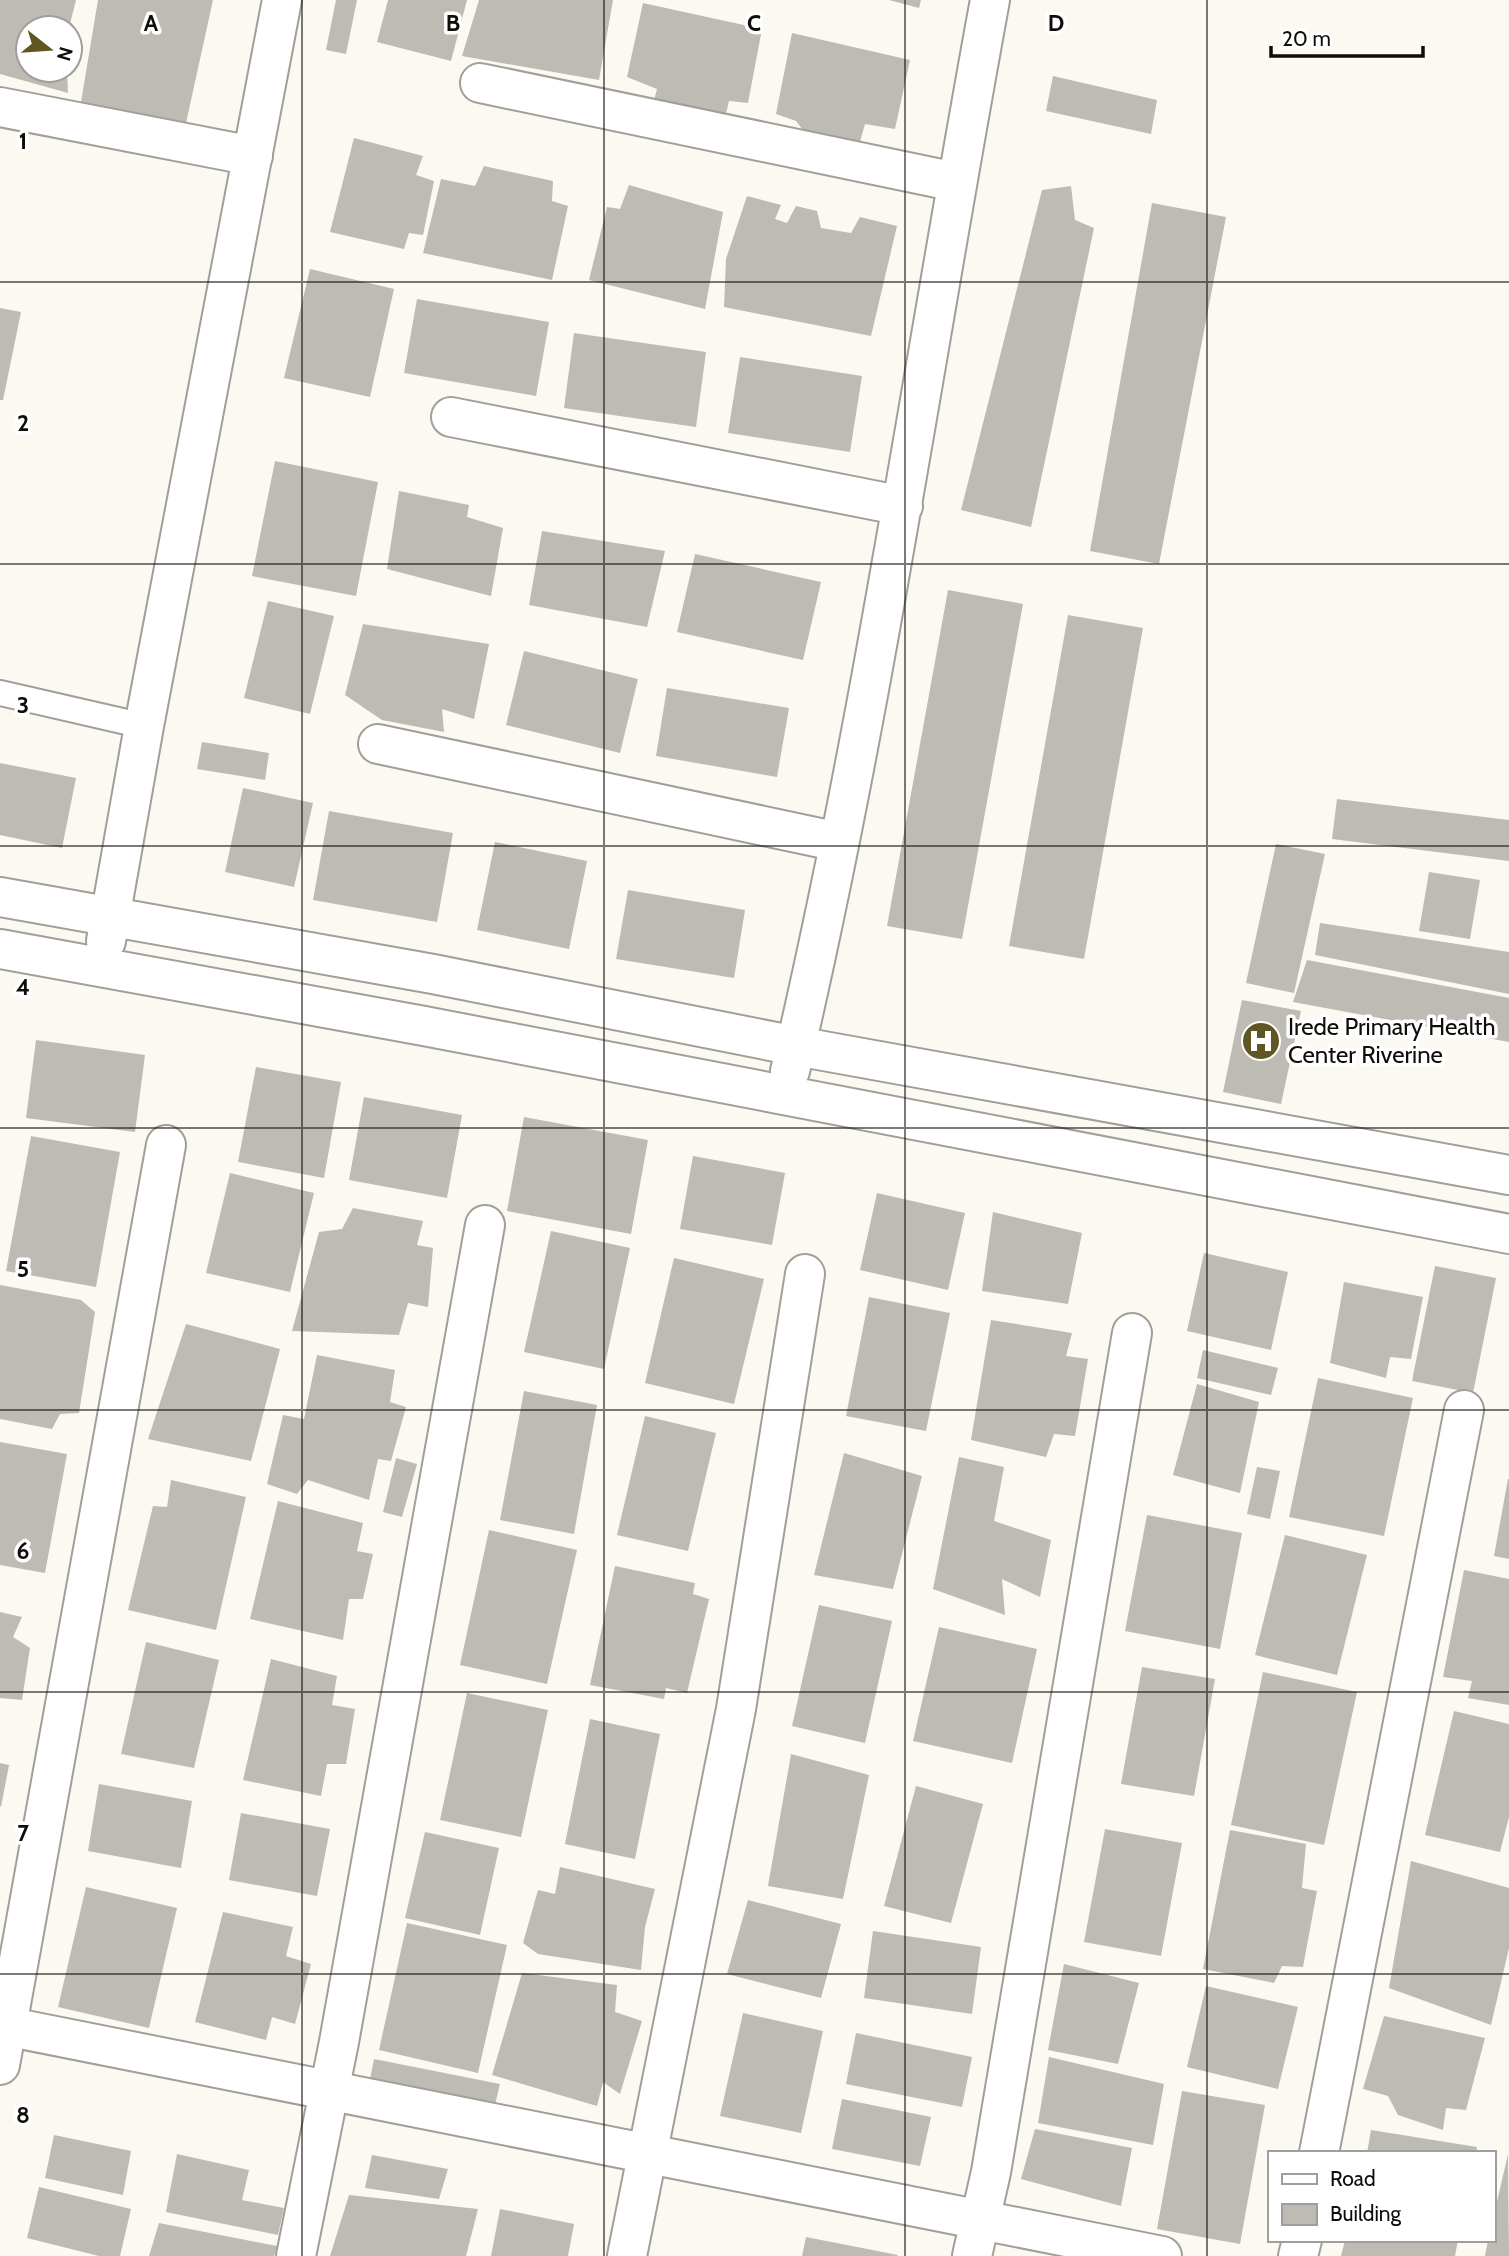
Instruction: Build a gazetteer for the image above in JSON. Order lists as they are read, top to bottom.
{
  "places": {
    "hospital": ["Irede Primary Health Center Riverine"]
  },
  "legend": ["Road", "Building"],
  "scale_bar": "20 m",
  "north": "right",
  "grid": {
    "columns": [
      "A",
      "B",
      "C",
      "D"
    ],
    "rows": [
      "1",
      "2",
      "3",
      "4",
      "5",
      "6",
      "7",
      "8"
    ]
  }
}
